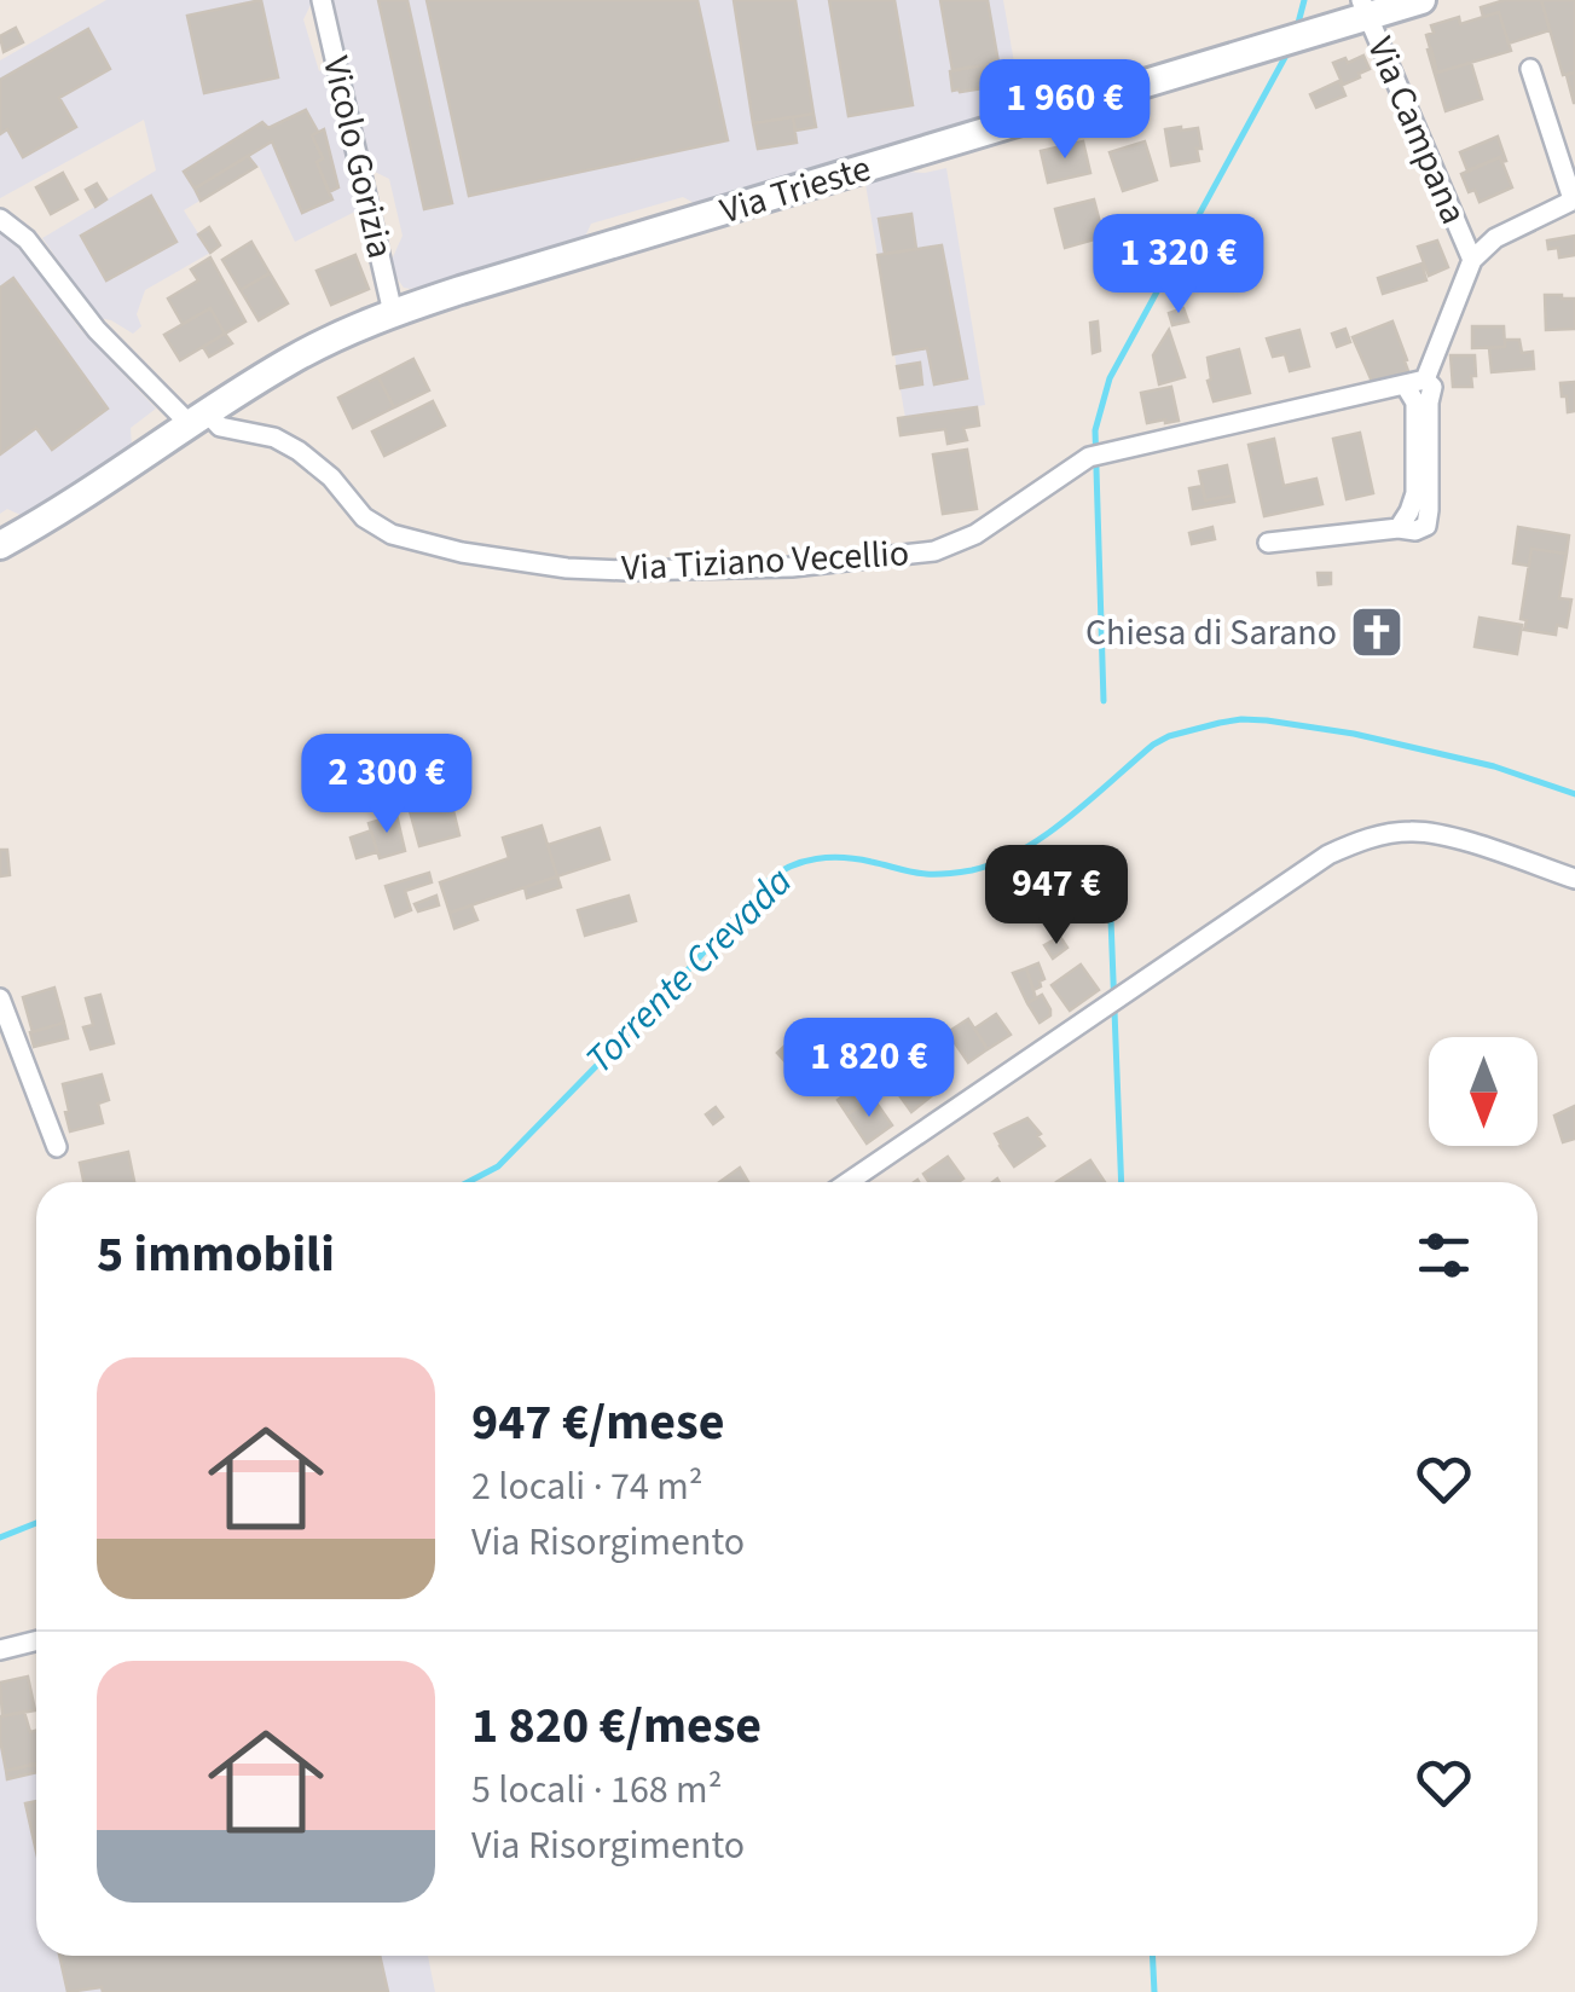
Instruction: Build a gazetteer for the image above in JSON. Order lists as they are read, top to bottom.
{
  "streets": {
    "street": [
      "Via Campana",
      "Vicolo Gorizia",
      "Via Trieste",
      "Via Tiziano Vecellio"
    ]
  },
  "crossings": [
    ["Via Campana", "Via Trieste"],
    ["Vicolo Gorizia", "Via Trieste"],
    ["Via Trieste", "Via Tiziano Vecellio"]
  ],
  "water": ["Torrente Crevada"],
  "places": {
    "church": ["Chiesa di Sarano"]
  },
  "north": "bottom",
  "page": {
    "price": [
      "1 960 €",
      "1 320 €",
      "2 300 €",
      "947 €",
      "1 820 €"
    ],
    "heading": "5 immobili",
    "list": [
      {
        "name": "947 €/mese",
        "note": "2 locali · 74 m² · Via Risorgimento"
      },
      {
        "name": "1 820 €/mese",
        "note": "5 locali · 168 m² · Via Risorgimento"
      }
    ]
  }
}
